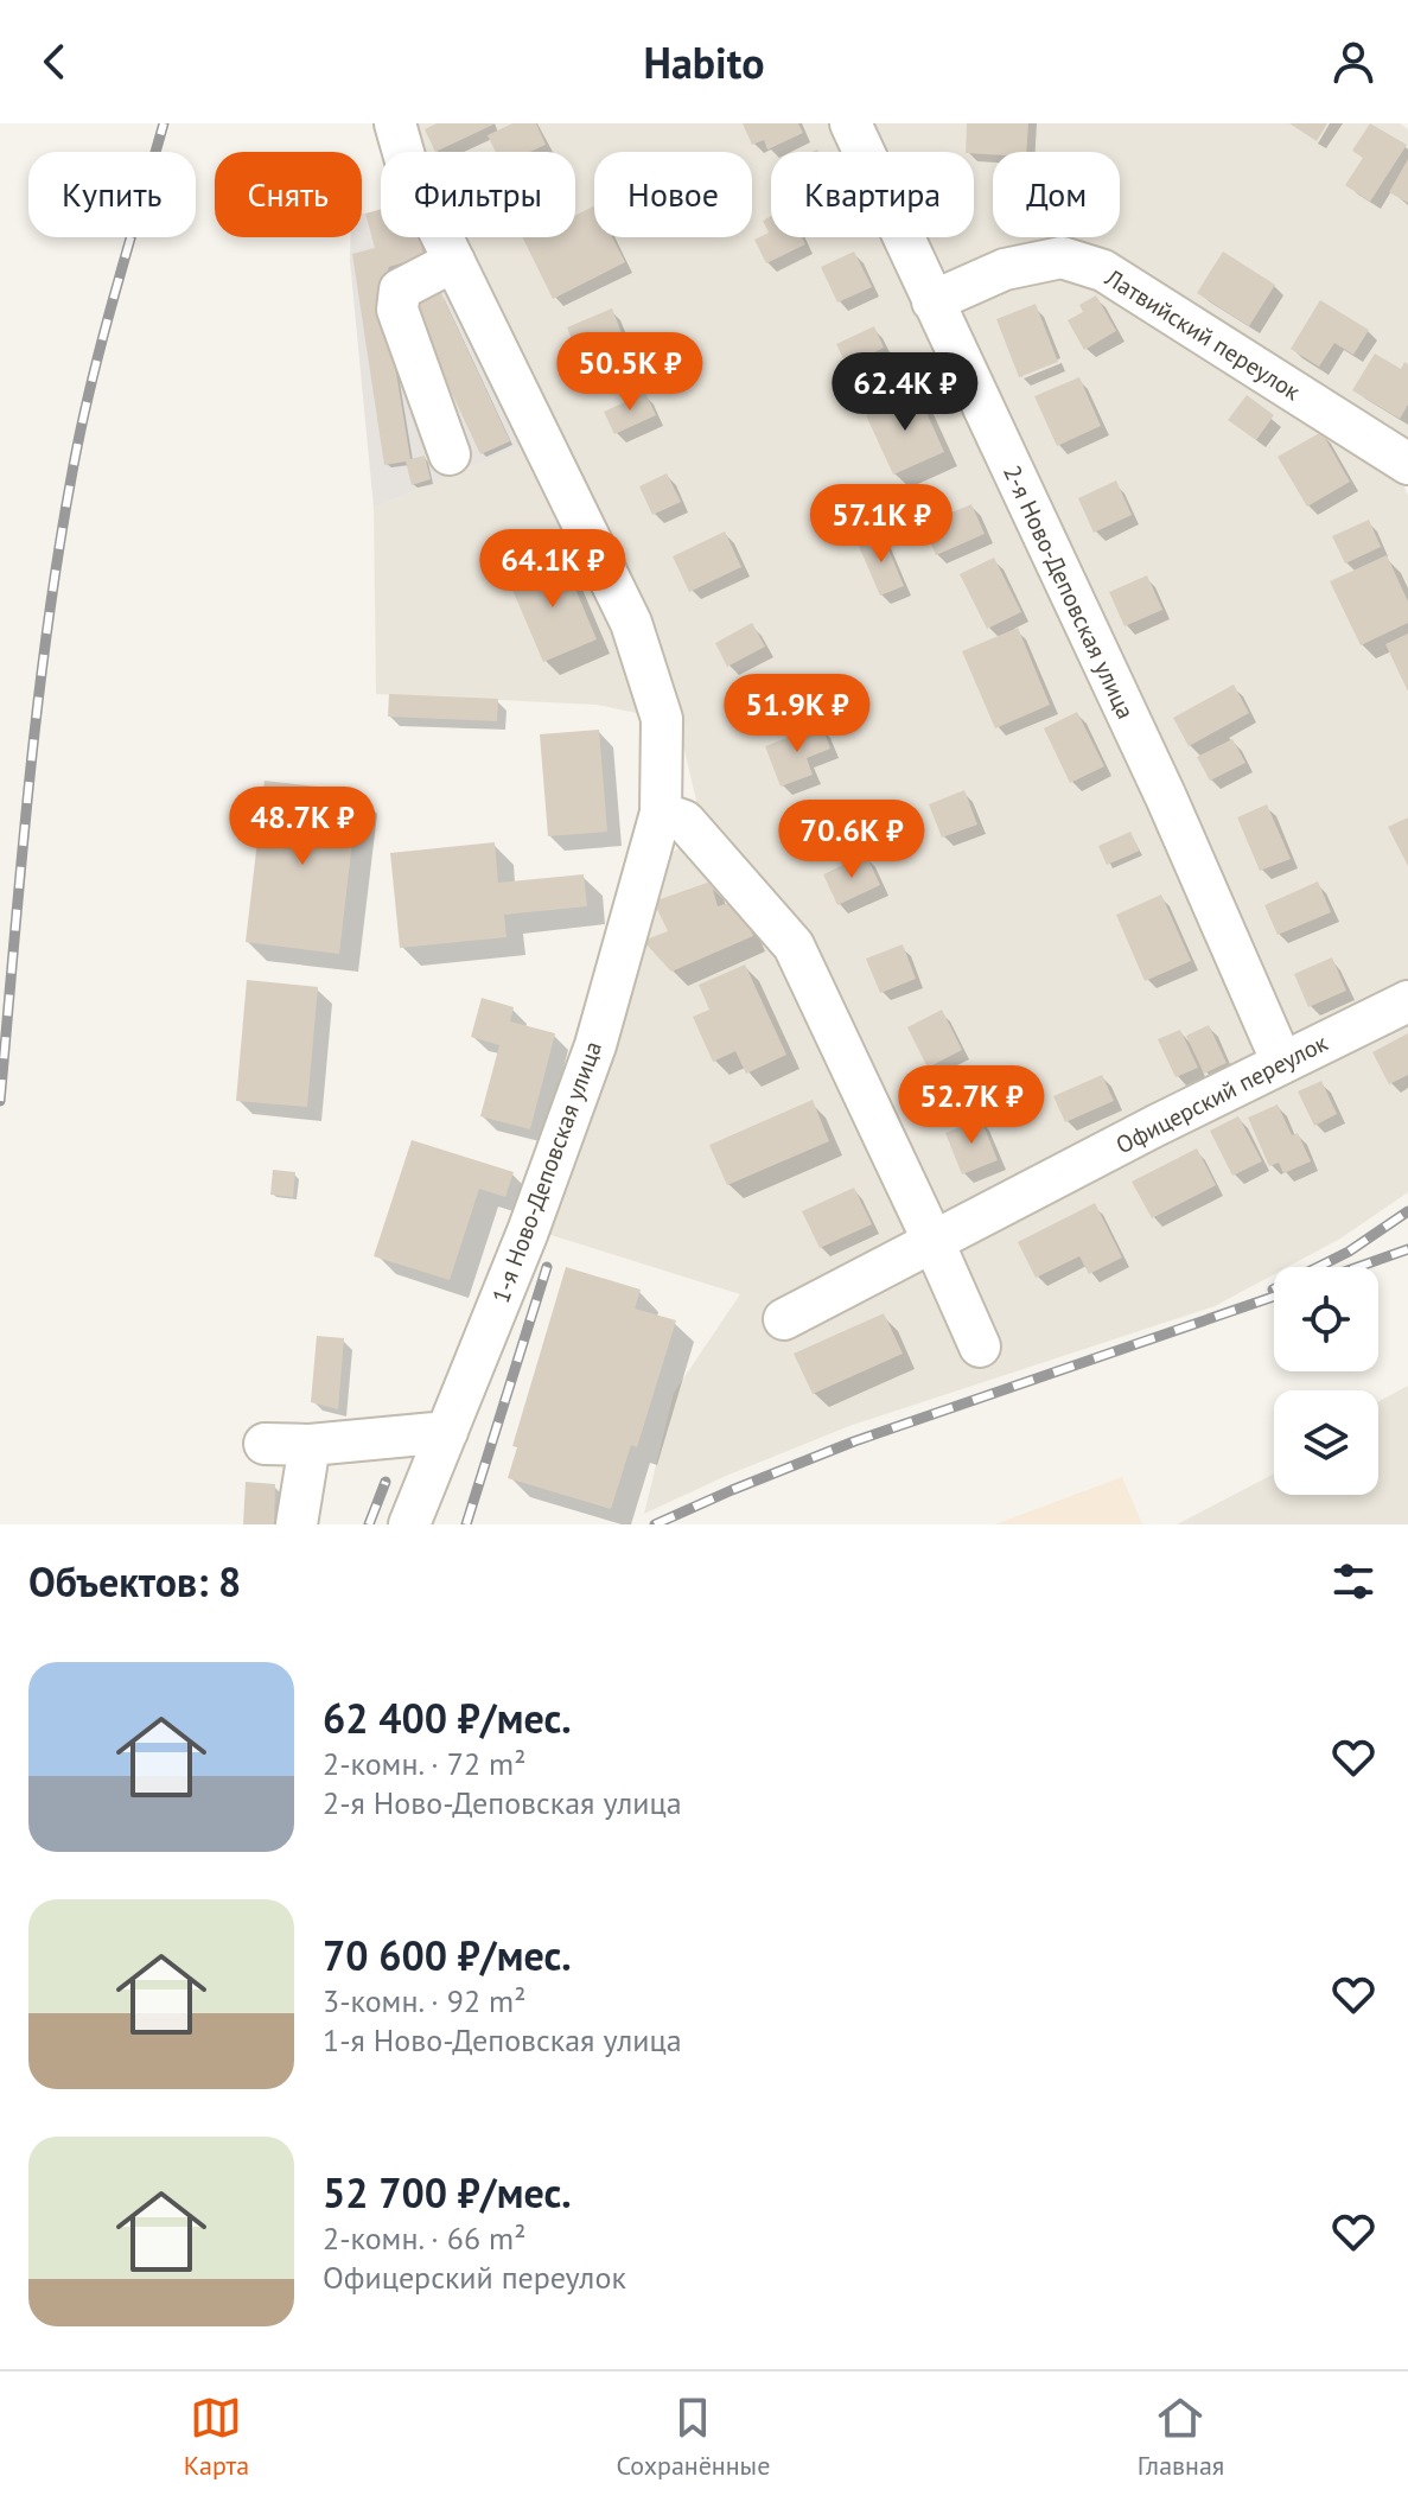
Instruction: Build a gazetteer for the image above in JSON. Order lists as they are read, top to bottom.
{
  "streets": {
    "street": [
      "Латвийский переулок",
      "2-я Ново-Деповская улица",
      "Офицерский переулок",
      "1-я Ново-Деповская улица"
    ]
  },
  "crossings": [
    ["Латвийский переулок", "2-я Ново-Деповская улица"],
    ["2-я Ново-Деповская улица", "Офицерский переулок"]
  ],
  "page": {
    "header": "Habito",
    "chip": [
      "Купить",
      "Снять",
      "Фильтры",
      "Новое",
      "Квартира",
      "Дом"
    ],
    "price": [
      "50.5K ₽",
      "62.4K ₽",
      "57.1K ₽",
      "64.1K ₽",
      "51.9K ₽",
      "48.7K ₽",
      "70.6K ₽",
      "52.7K ₽"
    ],
    "heading": "Объектов: 8",
    "list": [
      {
        "name": "62 400 ₽/мес.",
        "note": "2-комн. · 72 m² · 2-я Ново-Деповская улица"
      },
      {
        "name": "70 600 ₽/мес.",
        "note": "3-комн. · 92 m² · 1-я Ново-Деповская улица"
      },
      {
        "name": "52 700 ₽/мес.",
        "note": "2-комн. · 66 m² · Офицерский переулок"
      }
    ],
    "tabs": ["Карта", "Сохранённые", "Главная"]
  }
}
